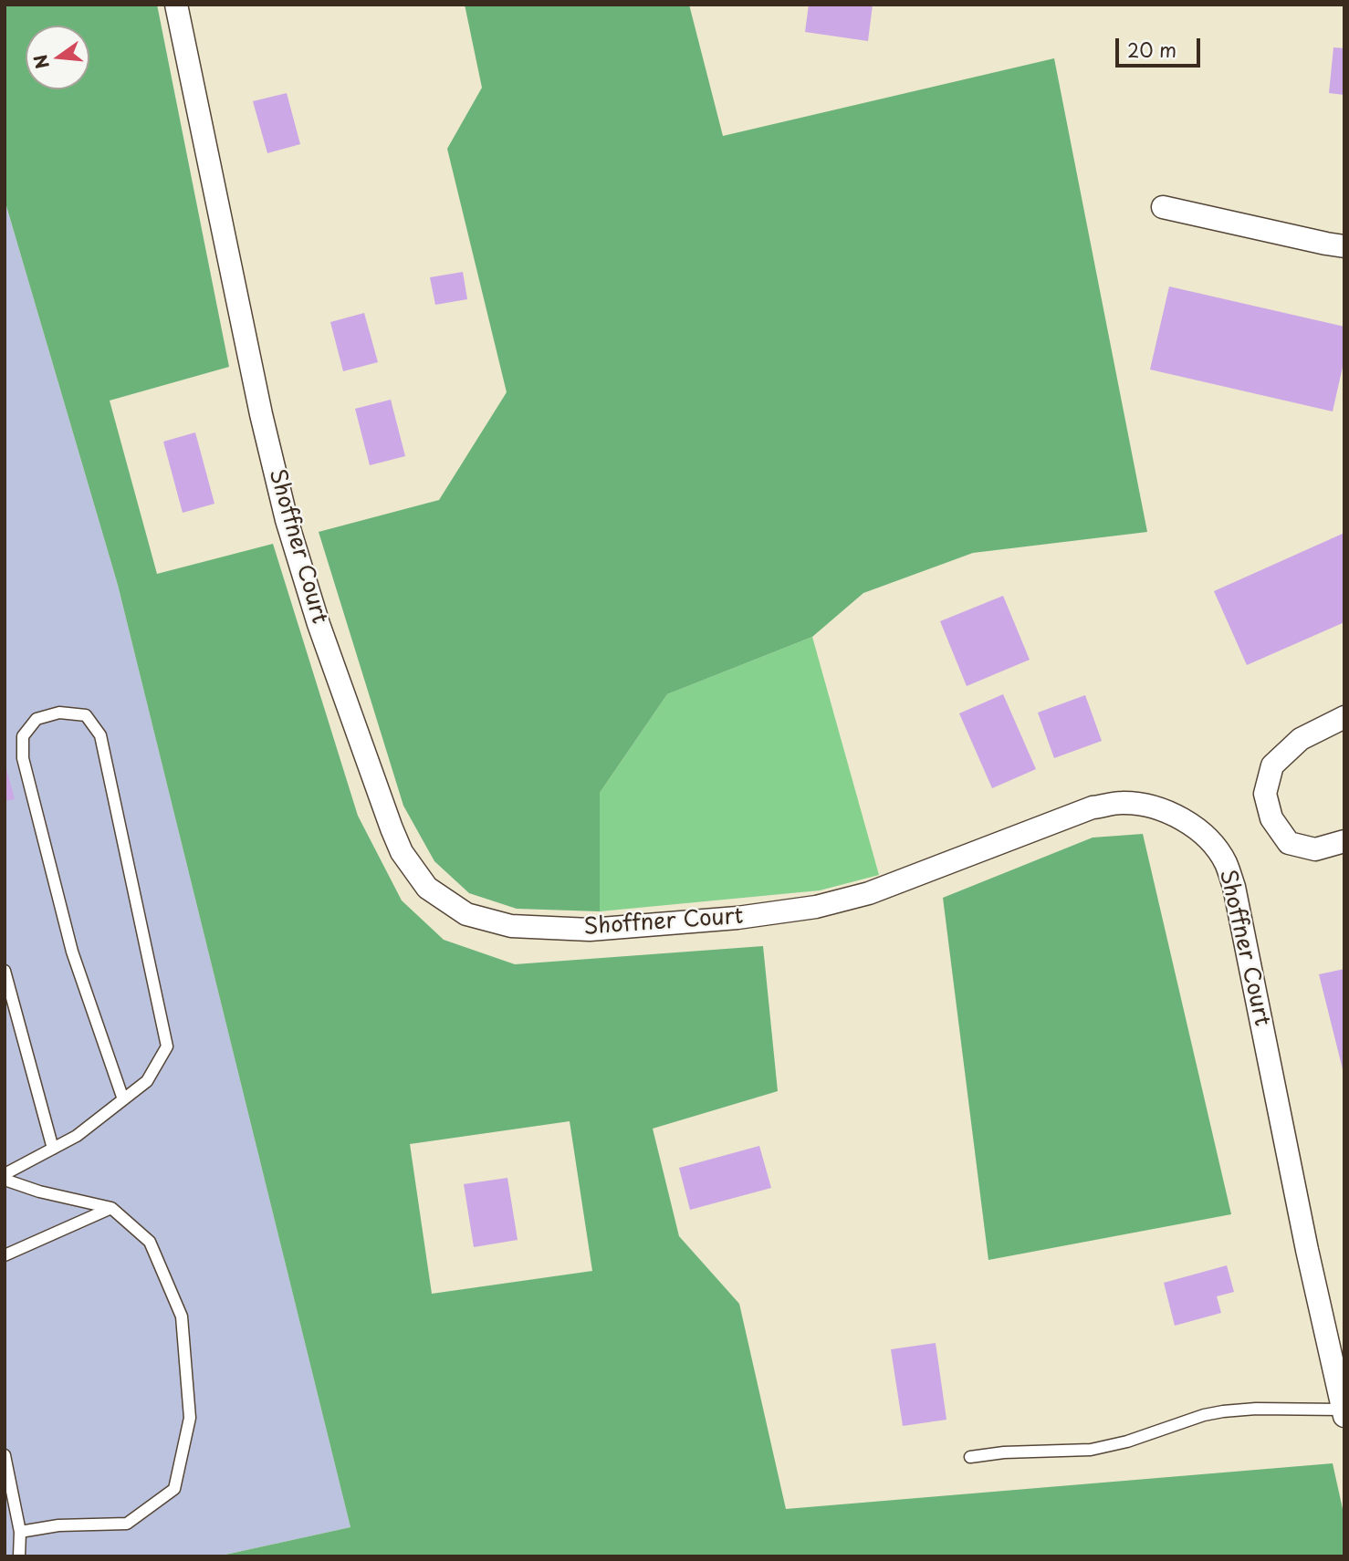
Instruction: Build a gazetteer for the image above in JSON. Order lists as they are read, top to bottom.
{
  "streets": {
    "street": ["Shoffner Court"]
  },
  "scale_bar": "20 m",
  "north": "left"
}
